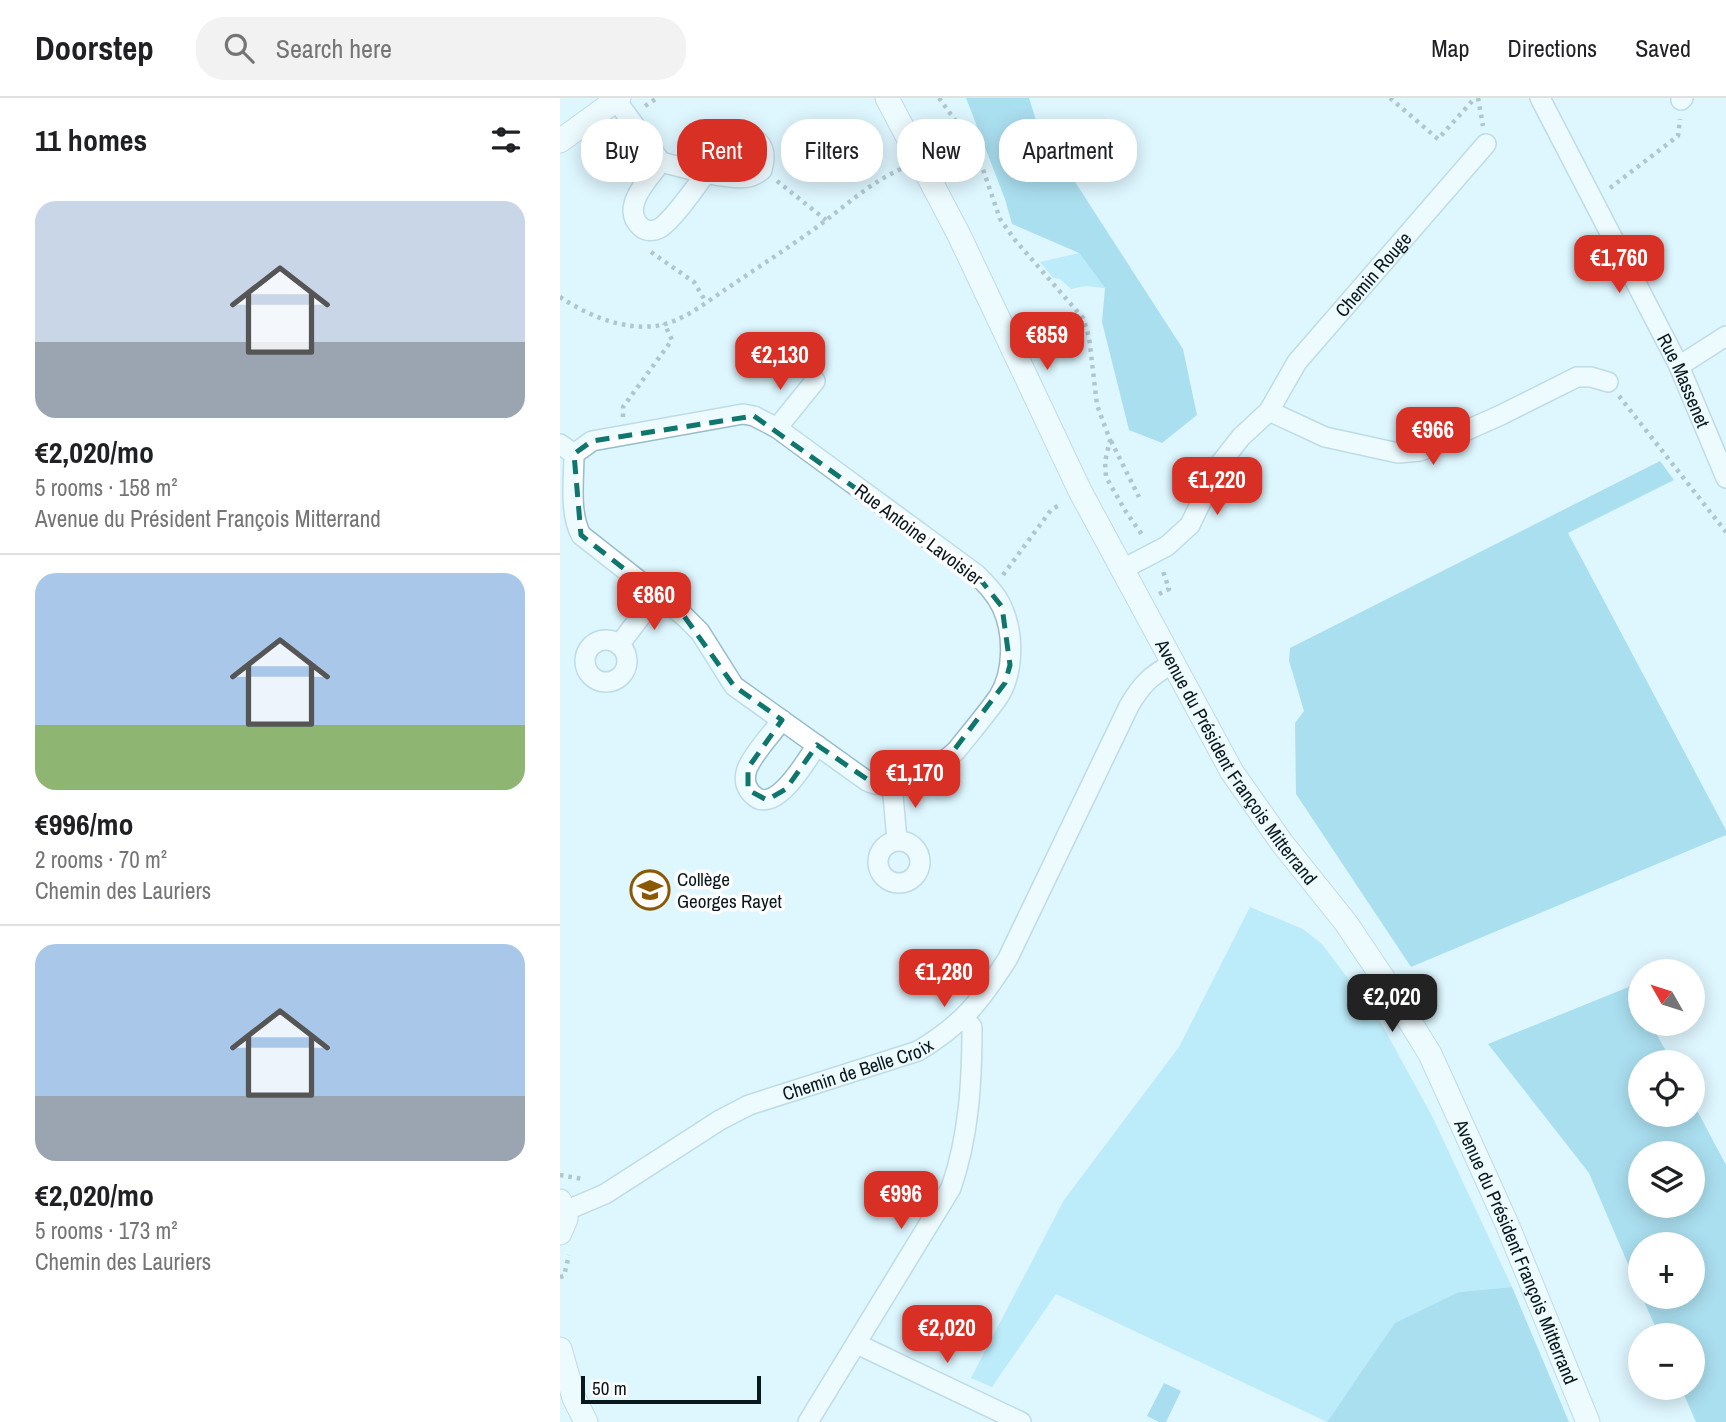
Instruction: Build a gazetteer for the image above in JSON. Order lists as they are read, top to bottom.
{
  "streets": {
    "street": [
      "Chemin Rouge",
      "Rue Massenet",
      "Rue Antoine Lavoisier",
      "Avenue du Président François Mitterrand",
      "Chemin de Belle Croix"
    ]
  },
  "crossings": [
    ["Chemin Rouge", "Avenue du Président François Mitterrand"],
    ["Avenue du Président François Mitterrand", "Chemin de Belle Croix"]
  ],
  "places": {
    "school or university": ["Collège Georges Rayet"]
  },
  "scale_bar": "50 m",
  "north": "top left",
  "page": {
    "header": "Doorstep",
    "search": "Search here",
    "nav": ["Map", "Directions", "Saved"],
    "heading": "11 homes",
    "chip": [
      "Buy",
      "Rent",
      "Filters",
      "New",
      "Apartment"
    ],
    "list": [
      {
        "name": "€2,020/mo",
        "note": "5 rooms · 158 m² · Avenue du Président François Mitterrand"
      },
      {
        "name": "€996/mo",
        "note": "2 rooms · 70 m² · Chemin des Lauriers"
      },
      {
        "name": "€2,020/mo",
        "note": "5 rooms · 173 m² · Chemin des Lauriers"
      }
    ],
    "price": [
      "€1,760",
      "€859",
      "€2,130",
      "€966",
      "€1,220",
      "€860",
      "€1,170",
      "€1,280",
      "€2,020",
      "€996",
      "€2,020"
    ],
    "map_buttons": ["+", "−"],
    "scale": "50 m"
  }
}
